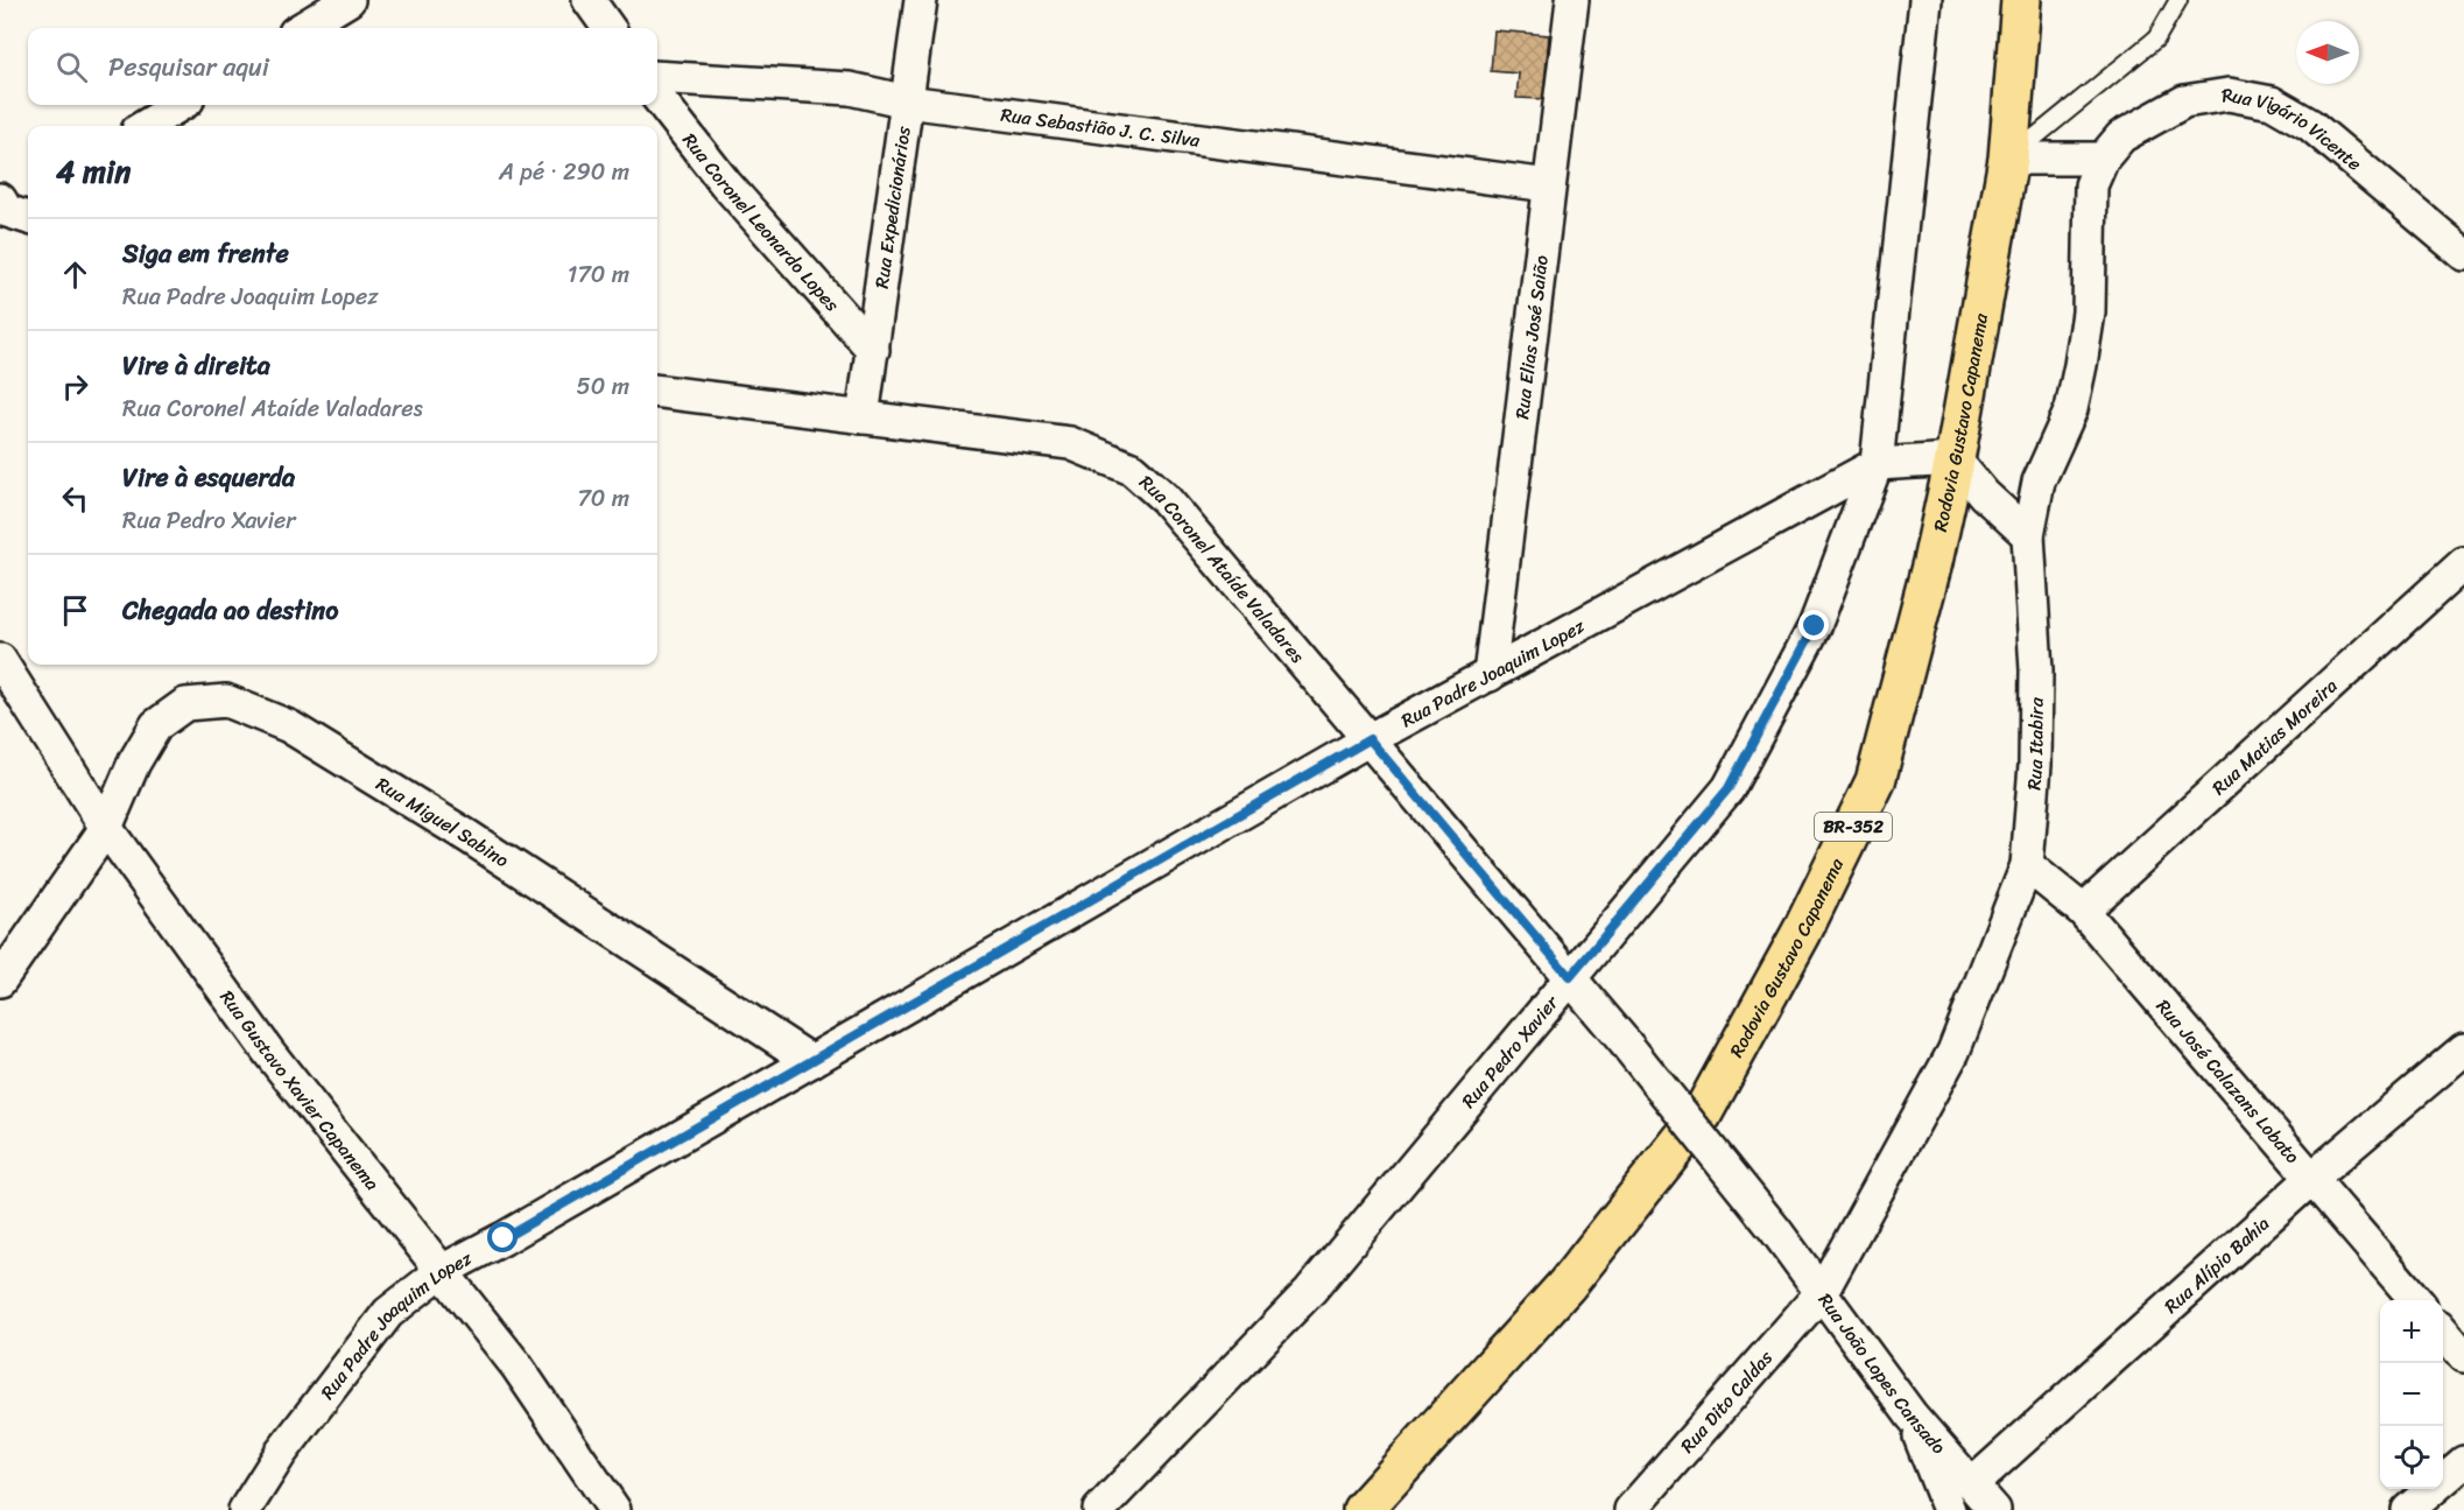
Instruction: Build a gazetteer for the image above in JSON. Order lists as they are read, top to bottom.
{
  "streets": {
    "main road": ["Rodovia Gustavo Capanema", "BR-352"],
    "street": [
      "Rua Sebastião J. C. Silva",
      "Rua Vigário Vicente",
      "Rua Expedicionários",
      "Rua Coronel Leonardo Lopes",
      "Rua Elias José Saião",
      "Rua Coronel Ataíde Valadares",
      "Rua Padre Joaquim Lopez",
      "Rua Matias Moreira",
      "Rua Itabira",
      "Rua Miguel Sabino",
      "Rua Pedro Xavier",
      "Rua José Calazans Lobato",
      "Rua Gustavo Xavier Capanema",
      "Rua Alípio Bahia",
      "Rua João Lopes Cansado",
      "Rua Dito Caldas"
    ]
  },
  "crossings": [
    ["Rua Sebastião J. C. Silva", "Rua Expedicionários"],
    ["Rua Sebastião J. C. Silva", "Rua Elias José Saião"],
    ["Rua Vigário Vicente", "Rua Itabira"],
    ["Rua Expedicionários", "Rua Coronel Leonardo Lopes"],
    ["Rua Expedicionários", "Rua Coronel Ataíde Valadares"],
    ["Rua Elias José Saião", "Rua Padre Joaquim Lopez"],
    ["Rodovia Gustavo Capanema", "Rua Padre Joaquim Lopez"],
    ["Rua Coronel Ataíde Valadares", "Rua Padre Joaquim Lopez"],
    ["Rua Coronel Ataíde Valadares", "Rua Pedro Xavier"],
    ["Rua Coronel Ataíde Valadares", "Rua João Lopes Cansado"],
    ["Rua Padre Joaquim Lopez", "Rua Miguel Sabino"],
    ["Rua Padre Joaquim Lopez", "Rua Pedro Xavier"],
    ["Rua Padre Joaquim Lopez", "Rua Gustavo Xavier Capanema"],
    ["Rua Matias Moreira", "Rua José Calazans Lobato"],
    ["Rua Itabira", "Rua José Calazans Lobato"],
    ["Rua Itabira", "Rua João Lopes Cansado"],
    ["Rua Itabira", "Rua Dito Caldas"],
    ["Rua Miguel Sabino", "Rua Gustavo Xavier Capanema"],
    ["Rua José Calazans Lobato", "Rua Alípio Bahia"],
    ["Rua Alípio Bahia", "Rua João Lopes Cansado"],
    ["Rua João Lopes Cansado", "Rua Dito Caldas"]
  ],
  "north": "left",
  "page": {
    "search": "Pesquisar aqui",
    "heading": ["4 min", "A pé · 290 m"],
    "list": [
      ["Siga em frente", "Rua Padre Joaquim Lopez", "170 m"],
      ["Vire à direita", "Rua Coronel Ataíde Valadares", "50 m"],
      ["Vire à esquerda", "Rua Pedro Xavier", "70 m"],
      "Chegada ao destino"
    ],
    "map_buttons": ["+", "−"]
  }
}
